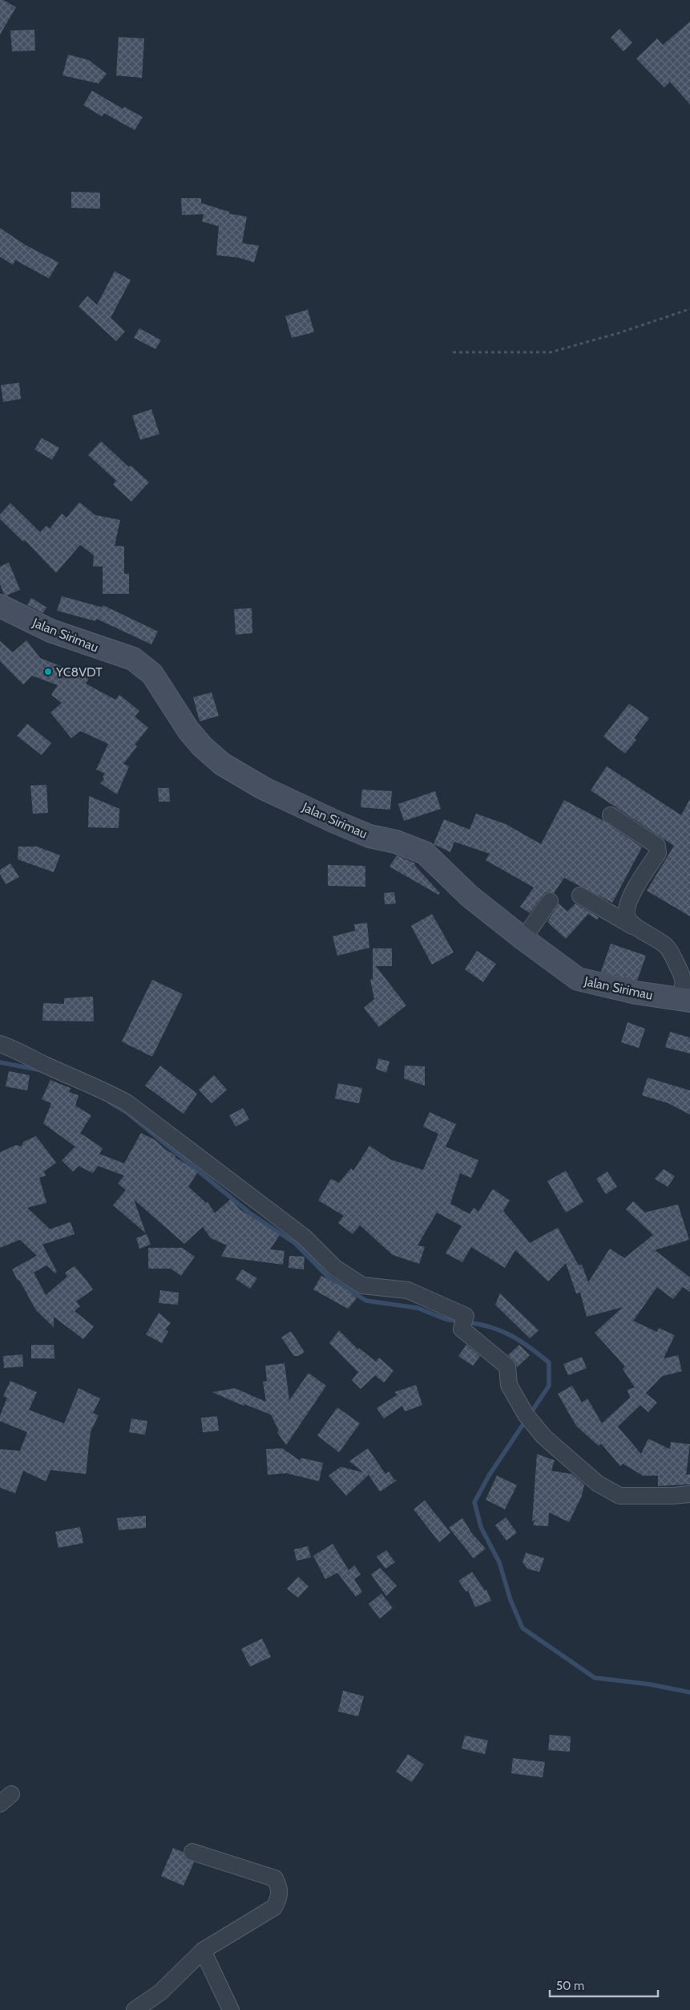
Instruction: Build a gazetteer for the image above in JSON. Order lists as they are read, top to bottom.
{
  "streets": {
    "main road": ["Jalan Sirimau"]
  },
  "places": ["YC8VDT"],
  "scale_bar": "50 m"
}
